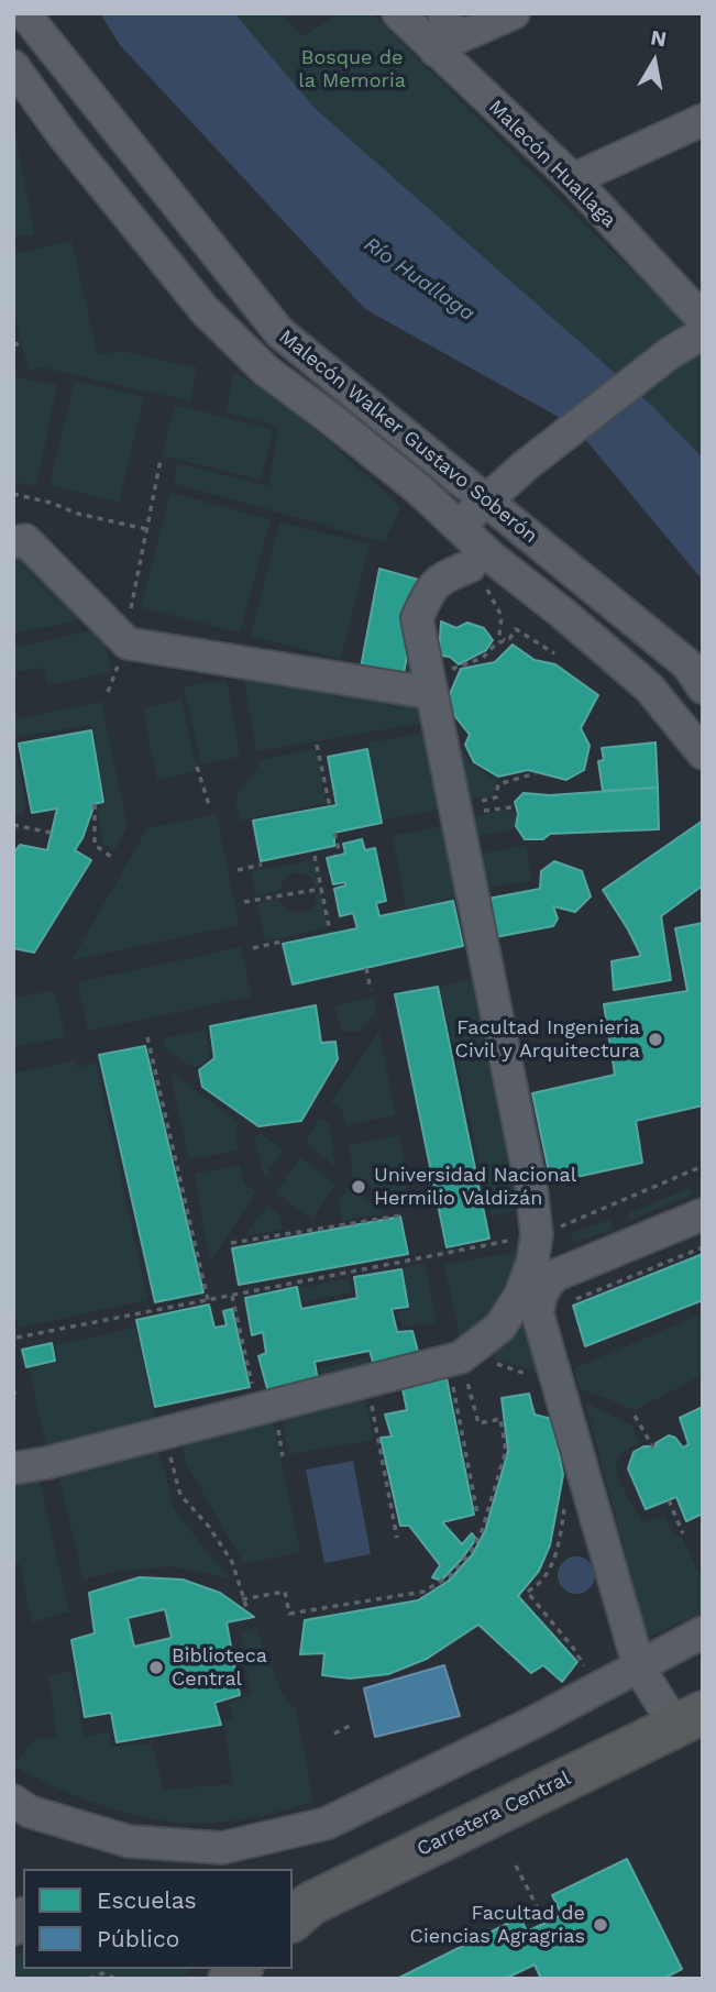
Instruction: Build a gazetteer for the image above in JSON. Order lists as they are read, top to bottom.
{
  "streets": {
    "highway": ["Carretera Central"],
    "street": ["Malecón Huallaga", "Malecón Walker Gustavo Soberón"]
  },
  "water": ["Río Huallaga"],
  "parks": ["Bosque de la Memoria"],
  "places": [
    "Facultad Ingenieria Civil y Arquitectura",
    "Universidad Nacional Hermilio Valdizán",
    "Biblioteca Central",
    "Facultad de Ciencias Agragrias"
  ],
  "legend": ["Escuelas", "Público"],
  "north": "top"
}
